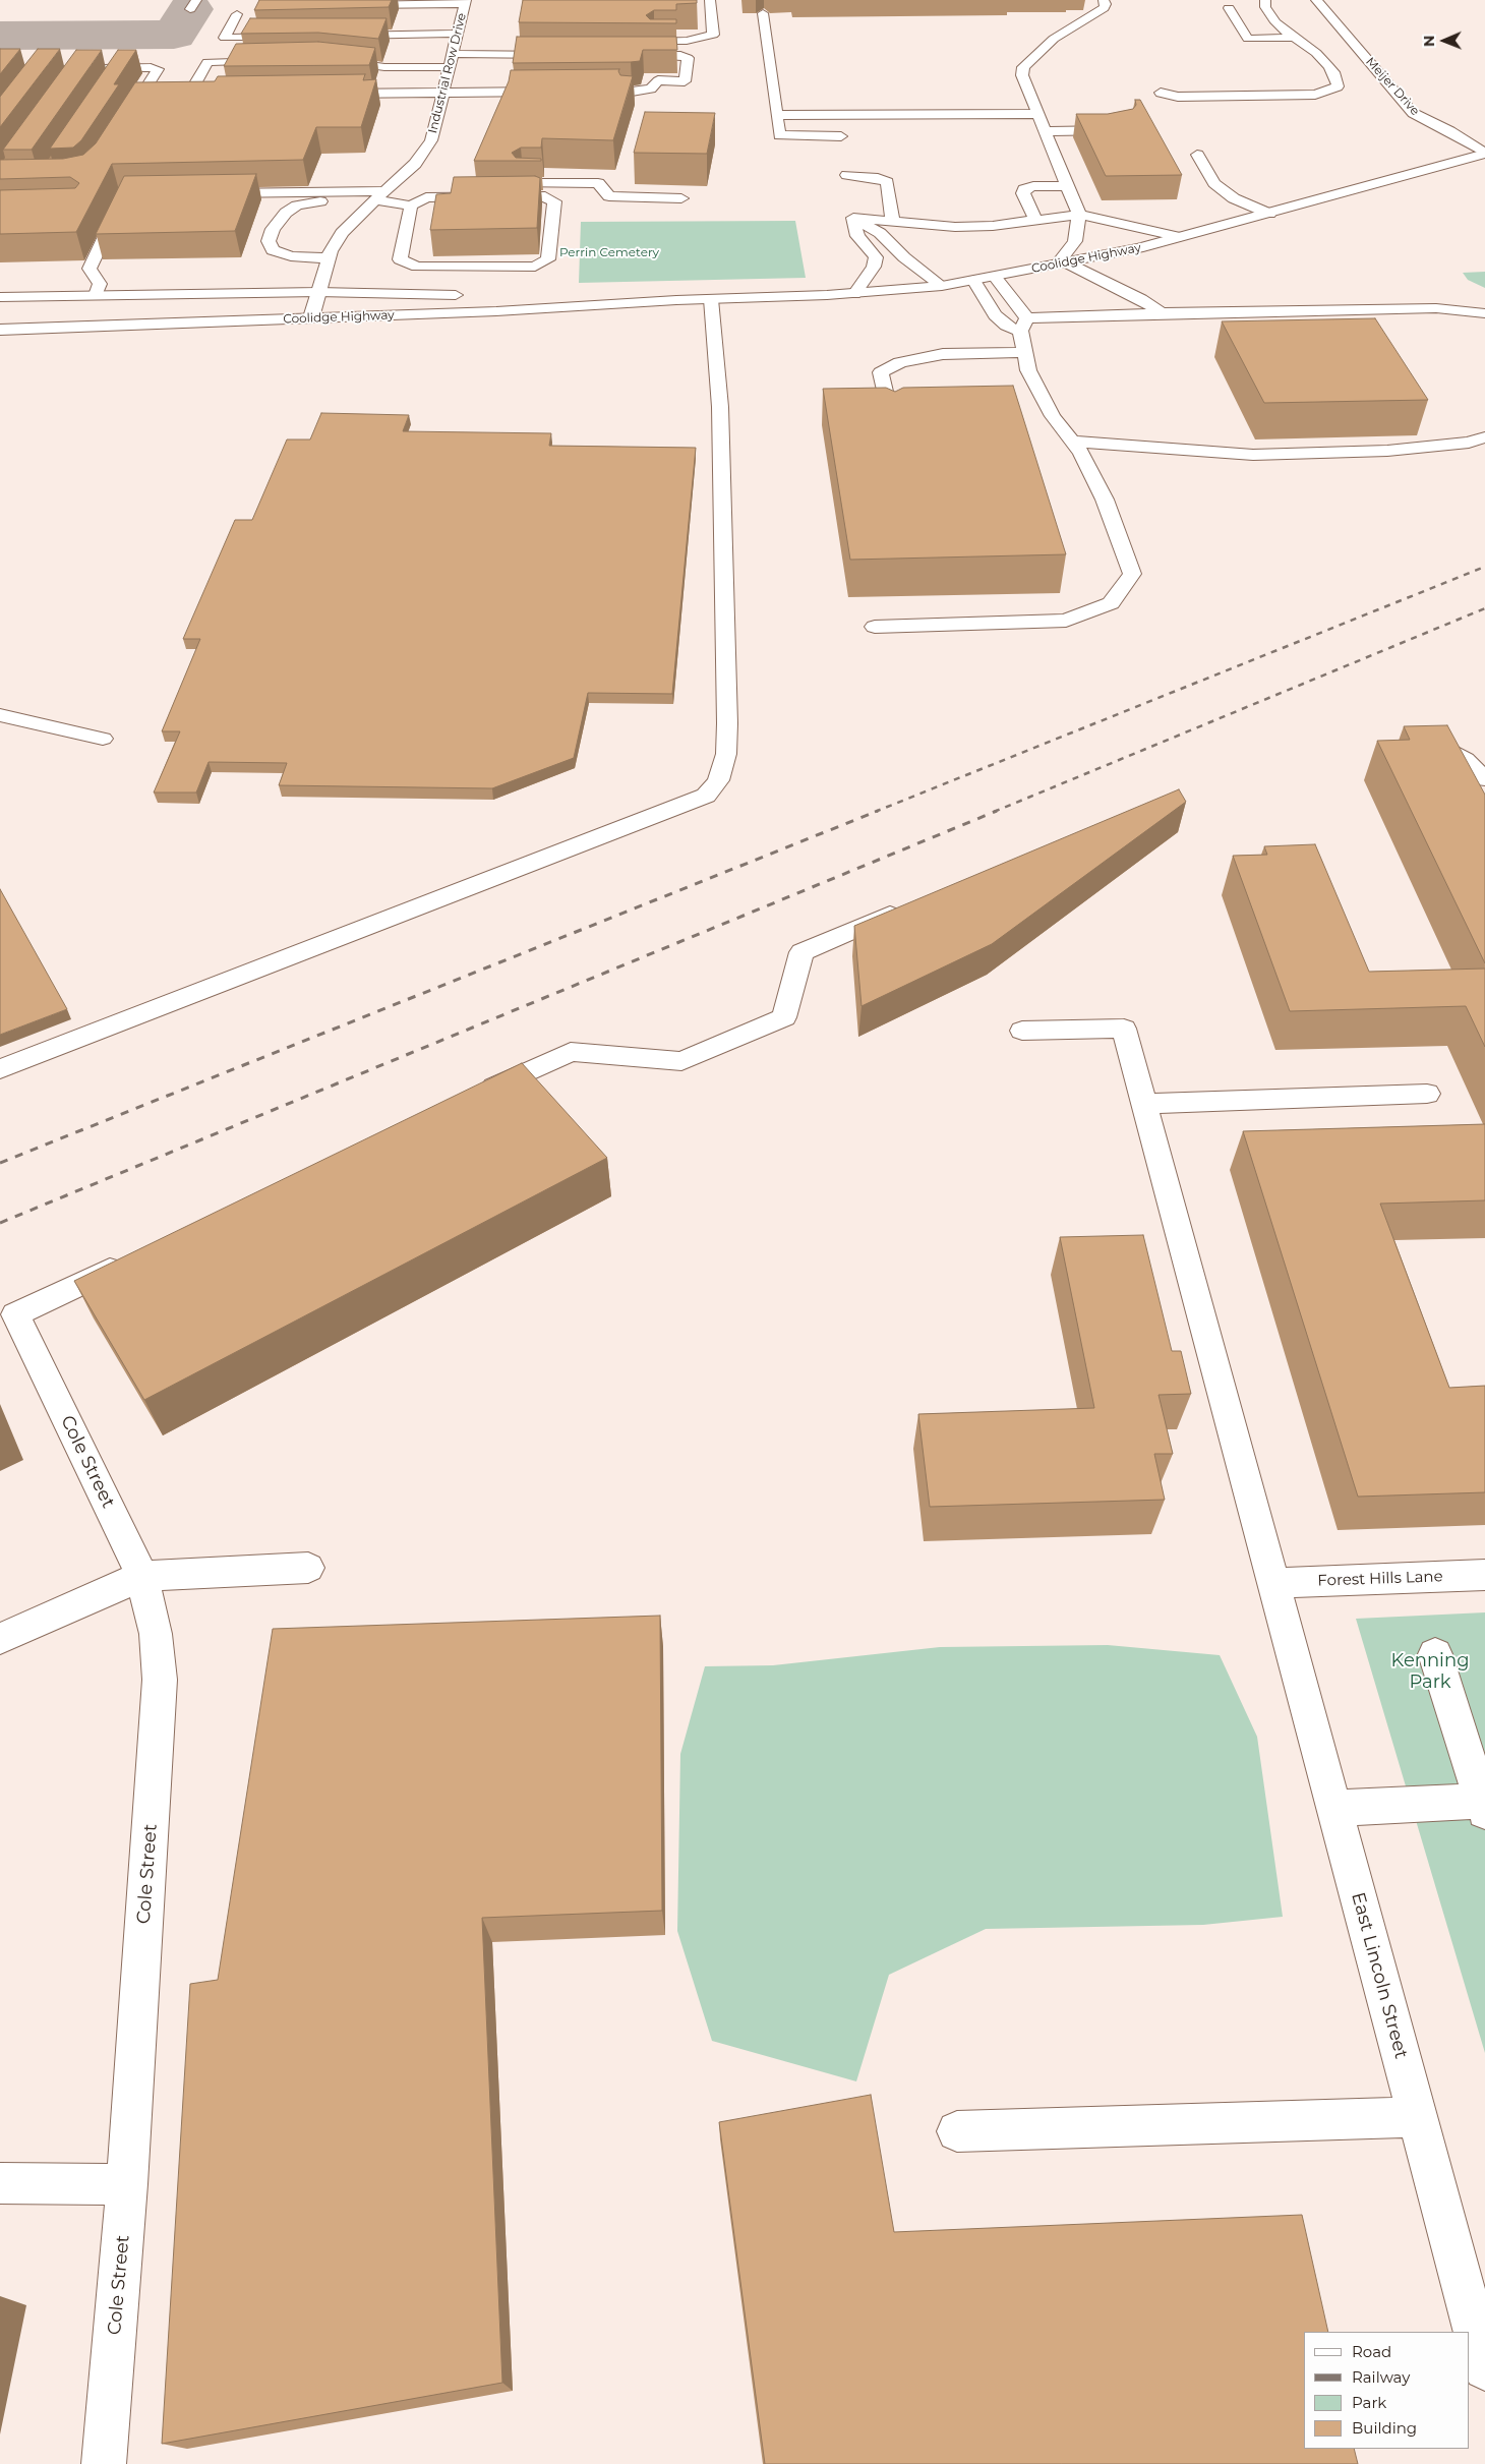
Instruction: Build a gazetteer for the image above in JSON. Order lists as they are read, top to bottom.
{
  "streets": {
    "street": [
      "Industrial Row Drive",
      "Meijer Drive",
      "Coolidge Highway",
      "Cole Street",
      "Forest Hills Lane",
      "East Lincoln Street"
    ]
  },
  "crossings": [
    ["Industrial Row Drive", "Coolidge Highway"],
    ["Meijer Drive", "Coolidge Highway"],
    ["Forest Hills Lane", "East Lincoln Street"]
  ],
  "parks": ["Perrin Cemetery", "Kenning Park"],
  "legend": [
    "Road",
    "Railway",
    "Park",
    "Building"
  ],
  "north": "left"
}
